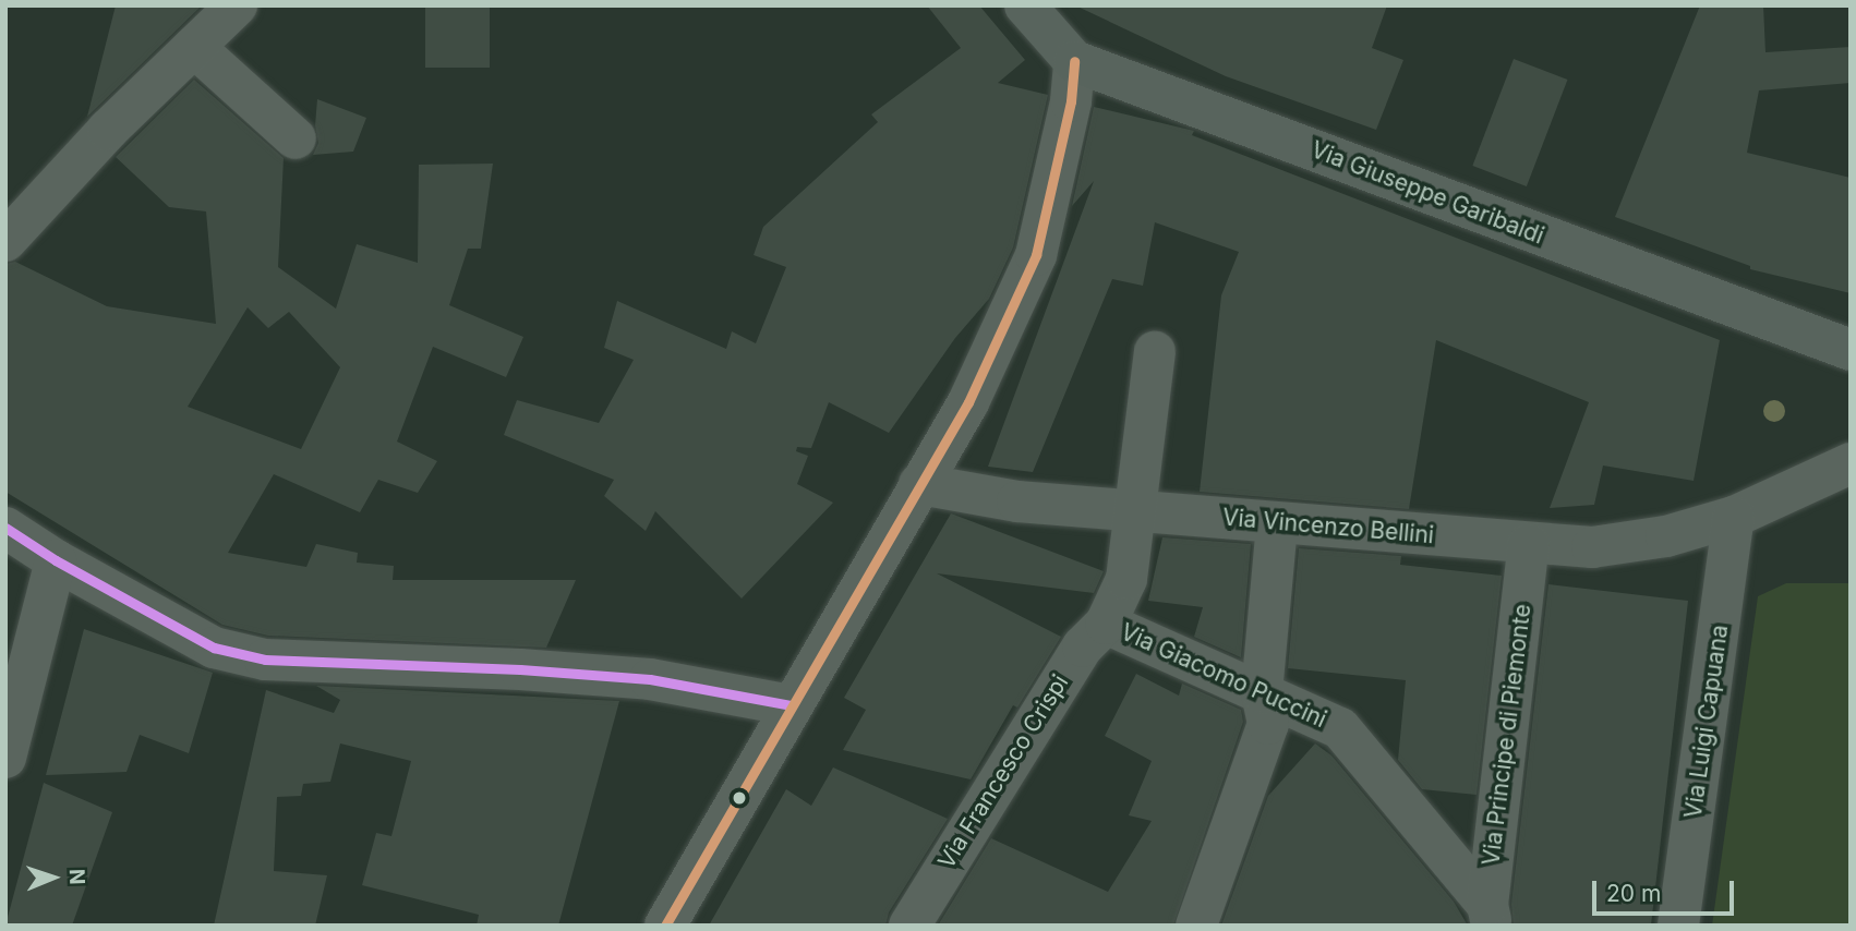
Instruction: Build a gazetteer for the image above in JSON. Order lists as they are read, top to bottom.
{
  "streets": {
    "main road": ["Via Giuseppe Garibaldi"],
    "street": [
      "Via Vincenzo Bellini",
      "Via Giacomo Puccini",
      "Via Luigi Capuana",
      "Via Principe di Piemonte",
      "Via Francesco Crispi"
    ]
  },
  "crossings": [
    ["Via Vincenzo Bellini", "Via Luigi Capuana"],
    ["Via Vincenzo Bellini", "Via Principe di Piemonte"],
    ["Via Vincenzo Bellini", "Via Francesco Crispi"],
    ["Via Giacomo Puccini", "Via Principe di Piemonte"],
    ["Via Giacomo Puccini", "Via Francesco Crispi"]
  ],
  "scale_bar": "20 m",
  "north": "right"
}
